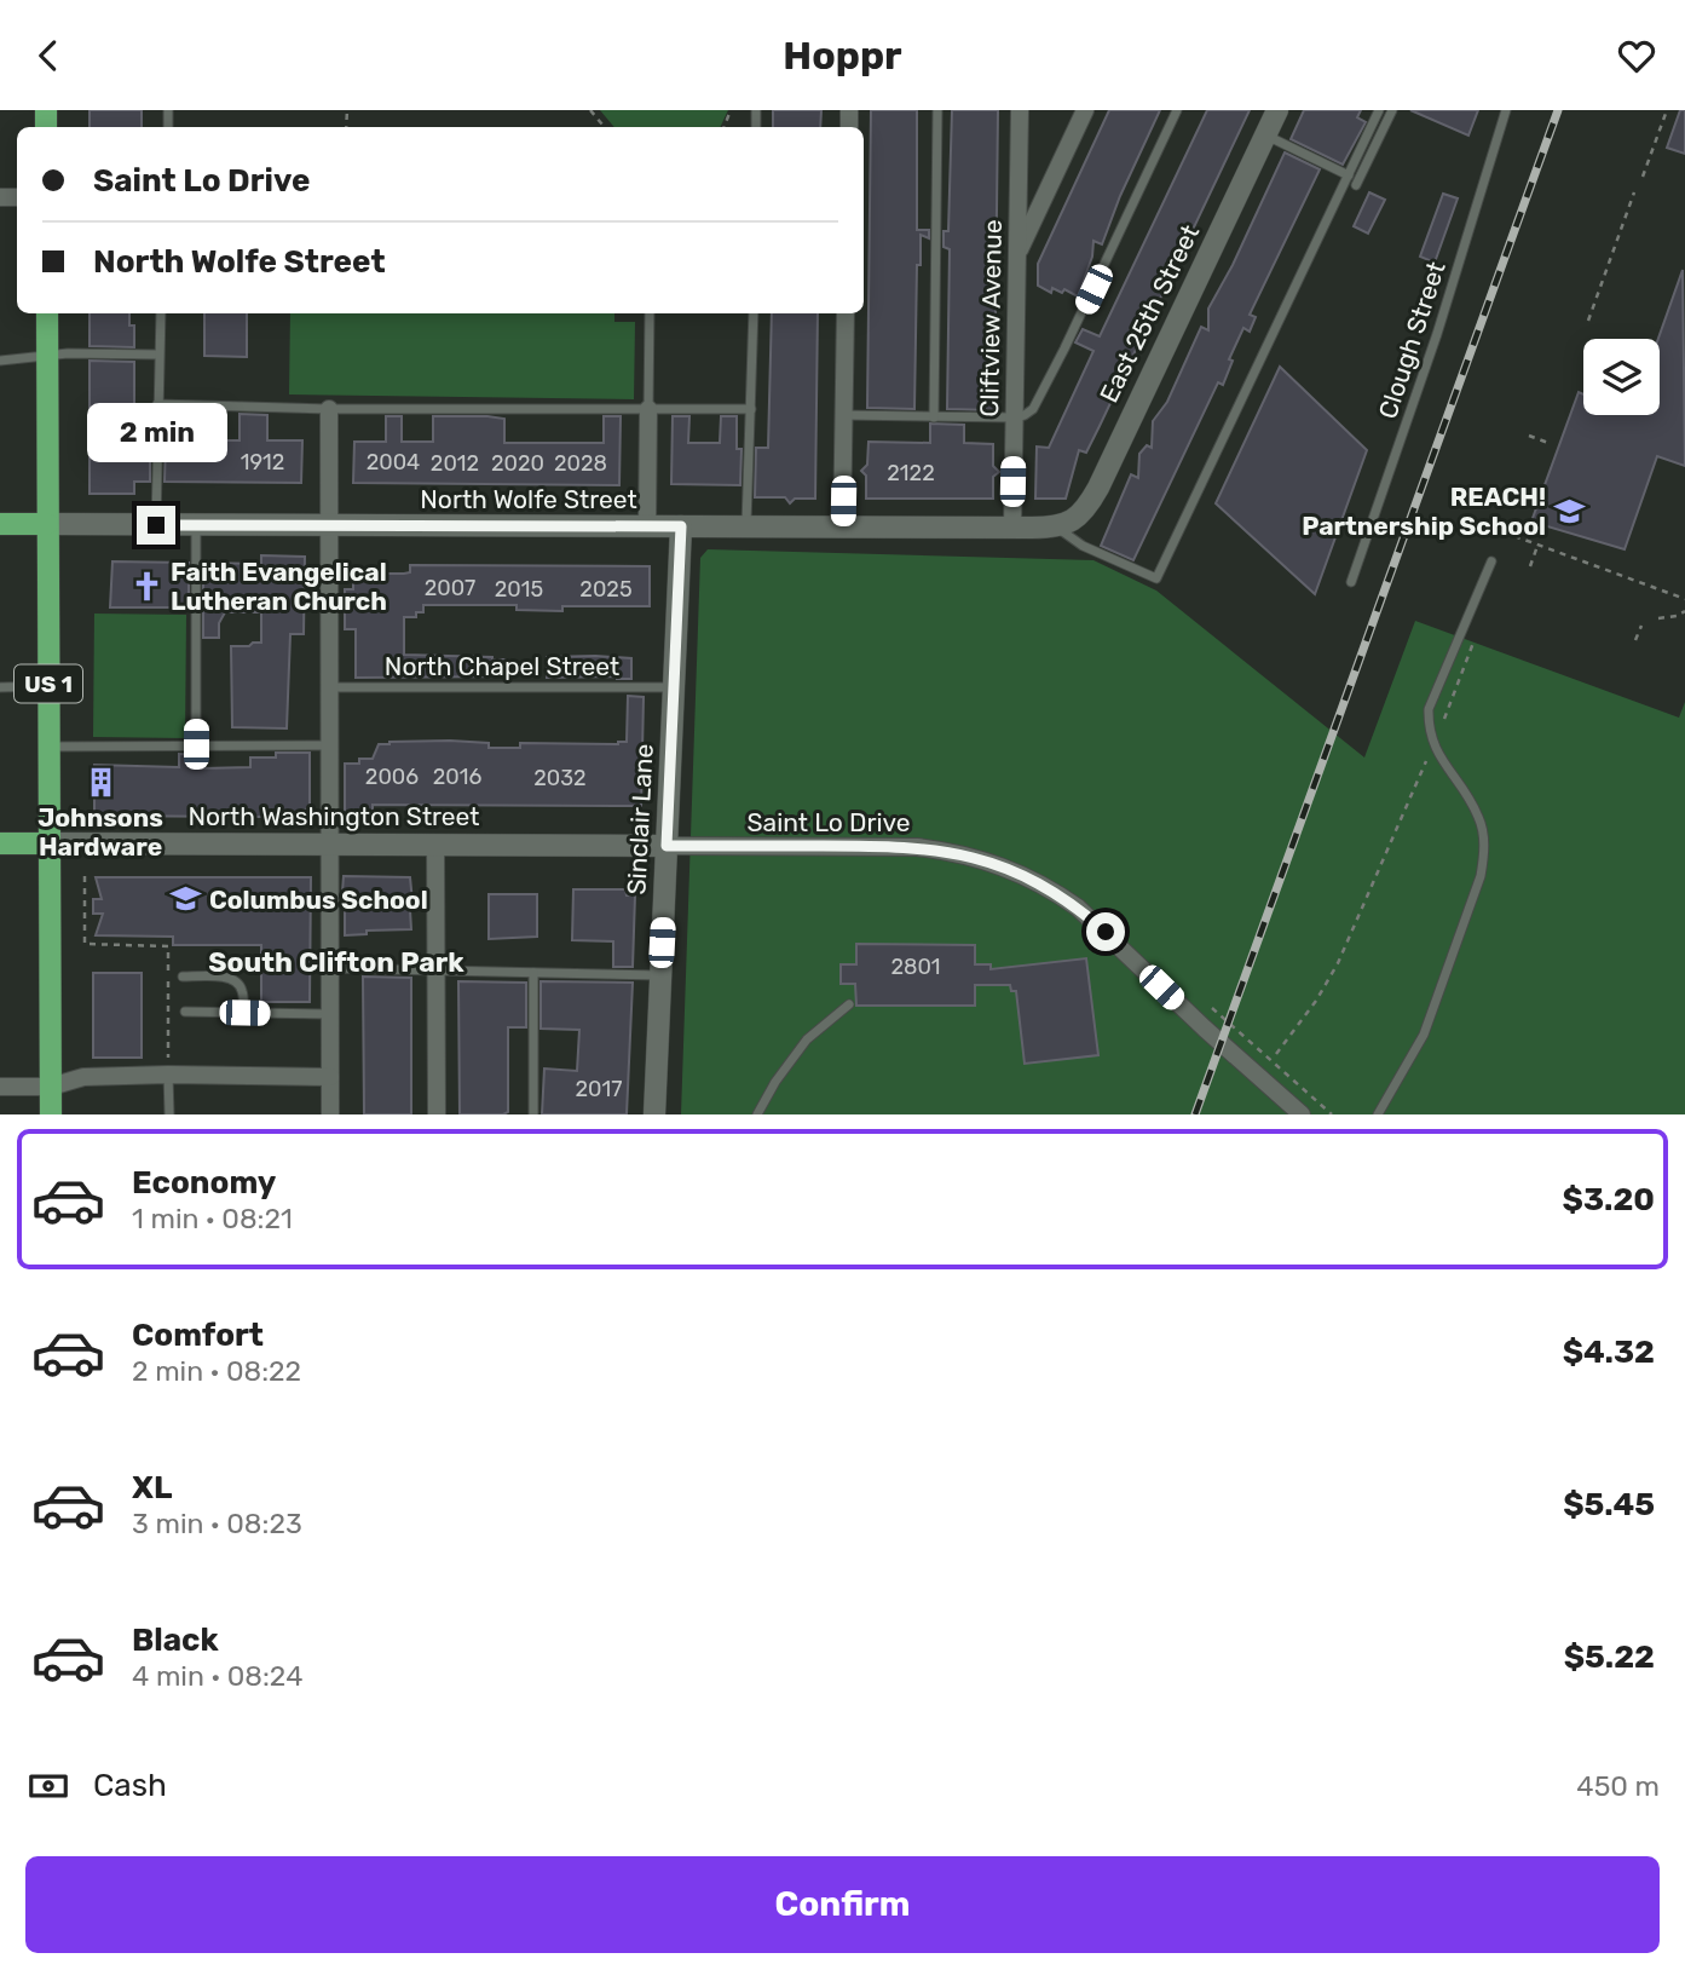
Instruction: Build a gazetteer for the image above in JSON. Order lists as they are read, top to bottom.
{
  "streets": {
    "main road": [
      "East 25th Street",
      "North Wolfe Street",
      "US 1",
      "North Washington Street",
      "Sinclair Lane"
    ],
    "street": ["Cliftview Avenue", "Saint Lo Drive"],
    "lane": ["Clough Street", "North Chapel Street"]
  },
  "crossings": [
    ["East 25th Street", "North Wolfe Street"],
    ["Cliftview Avenue", "North Wolfe Street"],
    ["North Wolfe Street", "US 1"],
    ["North Wolfe Street", "Sinclair Lane"],
    ["North Chapel Street", "Sinclair Lane"],
    ["US 1", "North Washington Street"],
    ["North Washington Street", "Sinclair Lane"],
    ["North Washington Street", "Saint Lo Drive"],
    ["Sinclair Lane", "Saint Lo Drive"]
  ],
  "districts": ["South Clifton Park"],
  "places": {
    "school or university": ["REACH! Partnership School", "Columbus School"],
    "church": ["Faith Evangelical Lutheran Church"],
    "building": ["Johnsons Hardware"]
  },
  "house_numbers": [
    "1912",
    "2004",
    "2012",
    "2020",
    "2028",
    "2122",
    "2007",
    "2015",
    "2025",
    "2006",
    "2016",
    "2032",
    "2801",
    "2017"
  ],
  "page": {
    "header": "Hoppr",
    "banner": ["Saint Lo Drive", "North Wolfe Street"],
    "bubble": "2 min",
    "list": [
      {
        "name": "Economy",
        "note": "1 min · 08:21",
        "value": "$3.20"
      },
      {
        "name": "Comfort",
        "note": "2 min · 08:22",
        "value": "$4.32"
      },
      {
        "name": "XL",
        "note": "3 min · 08:23",
        "value": "$5.45"
      },
      {
        "name": "Black",
        "note": "4 min · 08:24",
        "value": "$5.22"
      }
    ],
    "pay": ["Cash", "450 m"],
    "buttons": "Confirm"
  }
}
